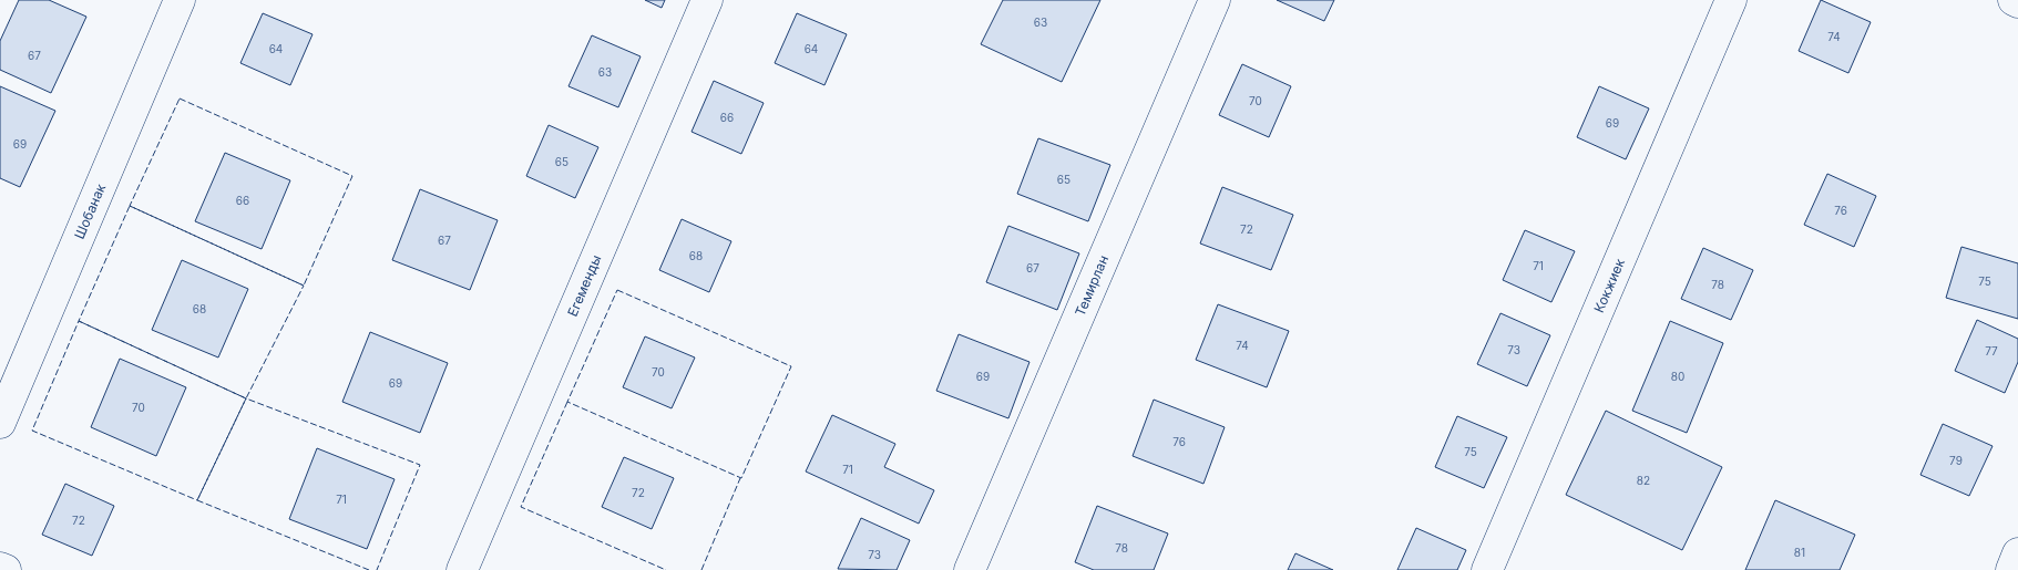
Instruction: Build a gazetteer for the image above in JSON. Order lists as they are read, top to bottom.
{
  "streets": {
    "street": [
      "Шобанак",
      "Егеменды",
      "Темирлан",
      "Кокжиек"
    ]
  },
  "house_numbers": [
    "63",
    "74",
    "64",
    "64",
    "67",
    "63",
    "70",
    "66",
    "69",
    "69",
    "65",
    "65",
    "66",
    "76",
    "72",
    "67",
    "68",
    "71",
    "67",
    "75",
    "78",
    "68",
    "74",
    "73",
    "77",
    "70",
    "69",
    "80",
    "69",
    "70",
    "76",
    "75",
    "79",
    "71",
    "82",
    "72",
    "71",
    "72",
    "78",
    "81",
    "73"
  ]
}
